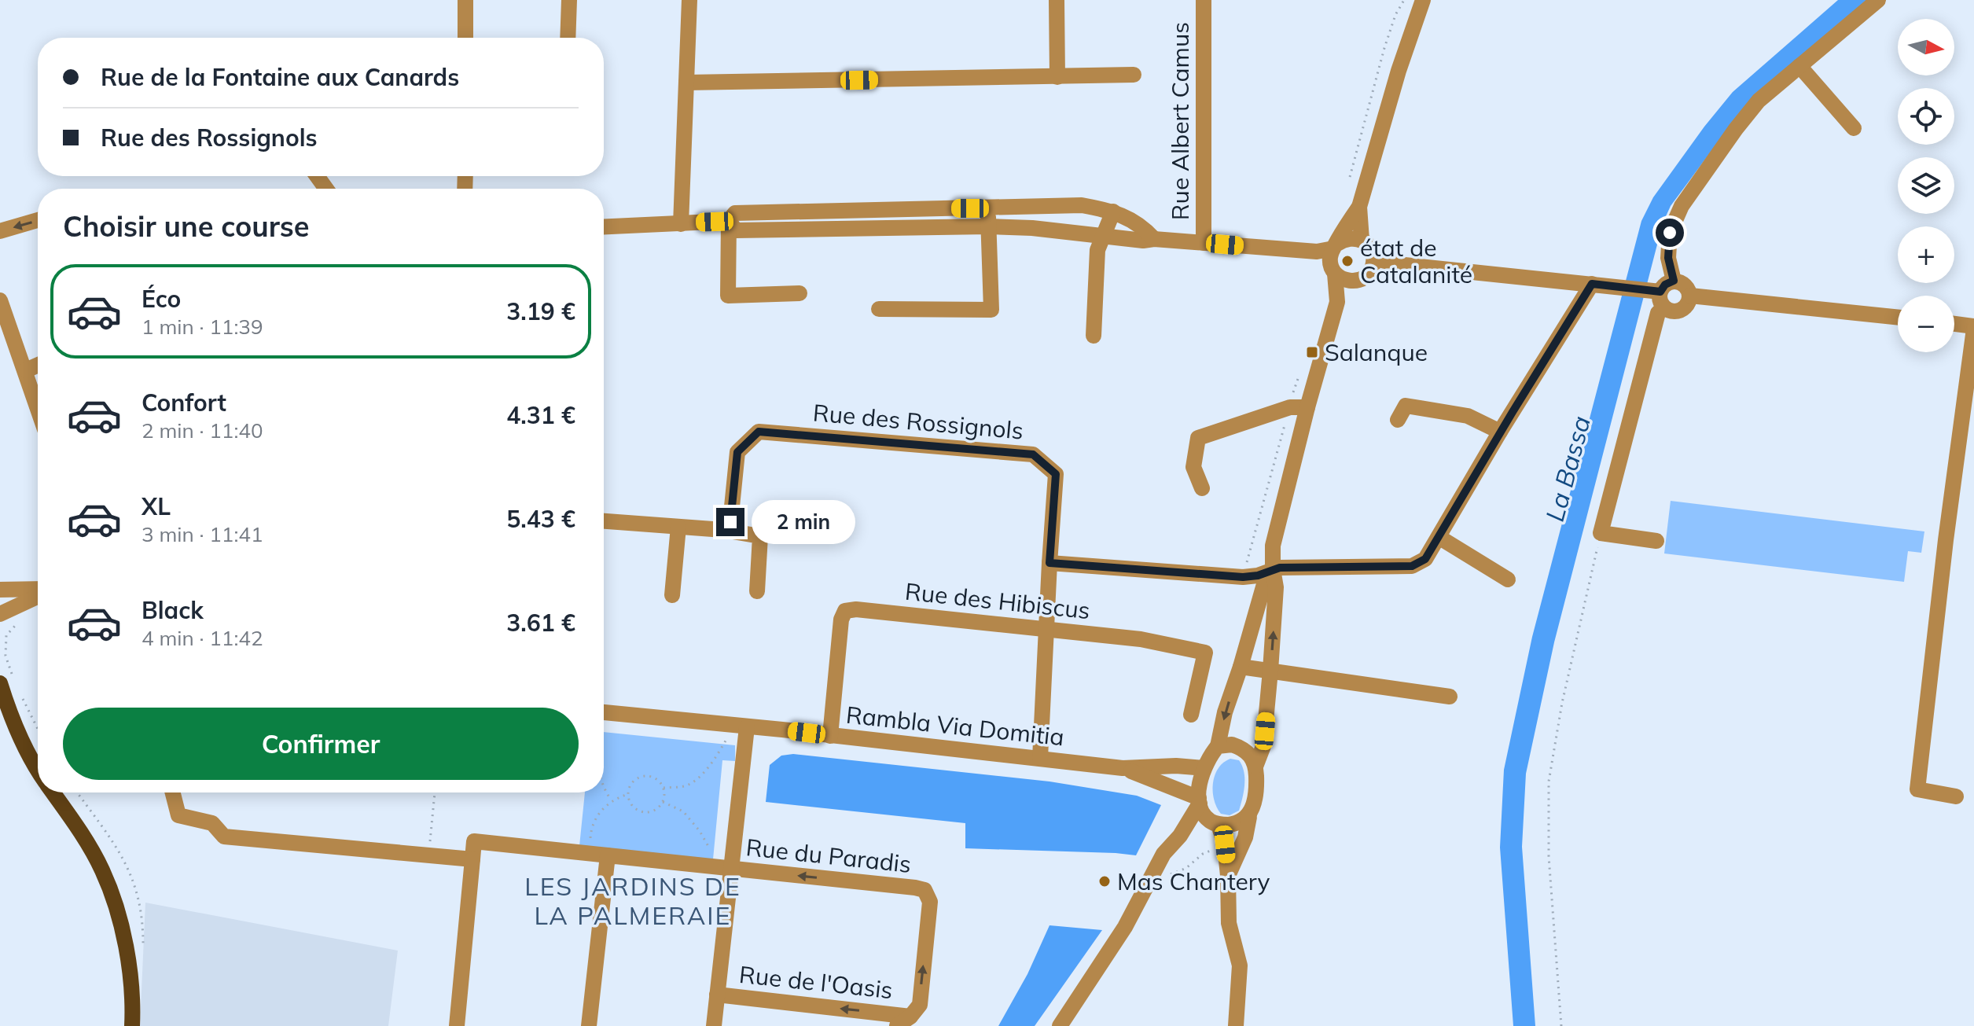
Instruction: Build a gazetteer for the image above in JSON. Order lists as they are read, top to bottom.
{
  "streets": {
    "street": [
      "Rue Albert Camus",
      "Rue des Rossignols",
      "Rue des Hibiscus",
      "Rambla Via Domitia",
      "Rue du Paradis",
      "Rue de l'Oasis"
    ]
  },
  "crossings": [
    ["Rue des Hibiscus", "Rambla Via Domitia"],
    ["Rue du Paradis", "Rue de l'Oasis"]
  ],
  "one_way": ["Rue de l'Oasis"],
  "districts": ["LES JARDINS DE LA PALMERAIE"],
  "water": ["La Bassa"],
  "places": {
    "other": ["état de Catalanité", "Mas Chantery"],
    "transit": ["Salanque"]
  },
  "north": "right",
  "page": {
    "map_buttons": ["+", "−"],
    "banner": ["Rue de la Fontaine aux Canards", "Rue des Rossignols"],
    "heading": "Choisir une course",
    "list": [
      {
        "name": "Éco",
        "note": "1 min · 11:39",
        "value": "3.19 €"
      },
      {
        "name": "Confort",
        "note": "2 min · 11:40",
        "value": "4.31 €"
      },
      {
        "name": "XL",
        "note": "3 min · 11:41",
        "value": "5.43 €"
      },
      {
        "name": "Black",
        "note": "4 min · 11:42",
        "value": "3.61 €"
      }
    ],
    "bubble": "2 min",
    "buttons": "Confirmer"
  }
}
